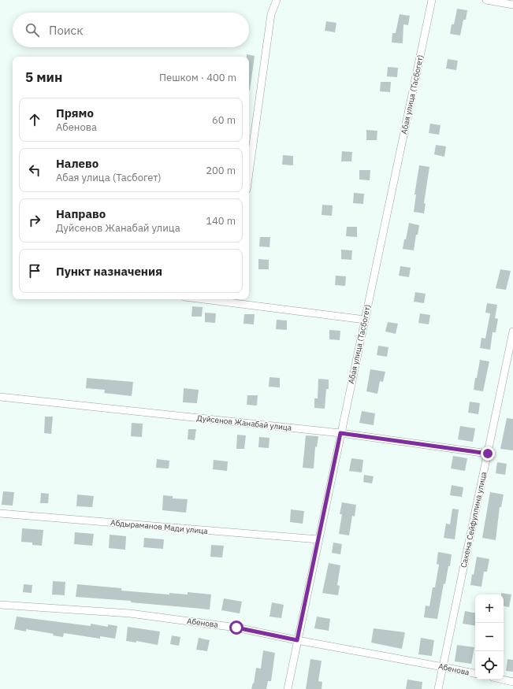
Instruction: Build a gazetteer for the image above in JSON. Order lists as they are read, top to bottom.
{
  "streets": {
    "street": [
      "Абая улица (Тасбогет)",
      "Дуйсенов Жанабай улица",
      "Сакена Сейфуллина улица",
      "Абдыраманов Мади улица",
      "Абенова"
    ]
  },
  "crossings": [
    ["Абая улица (Тасбогет)", "Дуйсенов Жанабай улица"],
    ["Абая улица (Тасбогет)", "Абдыраманов Мади улица"],
    ["Абая улица (Тасбогет)", "Абенова"],
    ["Дуйсенов Жанабай улица", "Сакена Сейфуллина улица"],
    ["Сакена Сейфуллина улица", "Абенова"]
  ],
  "page": {
    "search": "Поиск",
    "heading": ["5 мин", "Пешком · 400 m"],
    "list": [
      ["Прямо", "Абенова", "60 m"],
      ["Налево", "Абая улица (Тасбогет)", "200 m"],
      ["Направо", "Дуйсенов Жанабай улица", "140 m"],
      "Пункт назначения"
    ],
    "map_buttons": ["+", "−"]
  }
}
